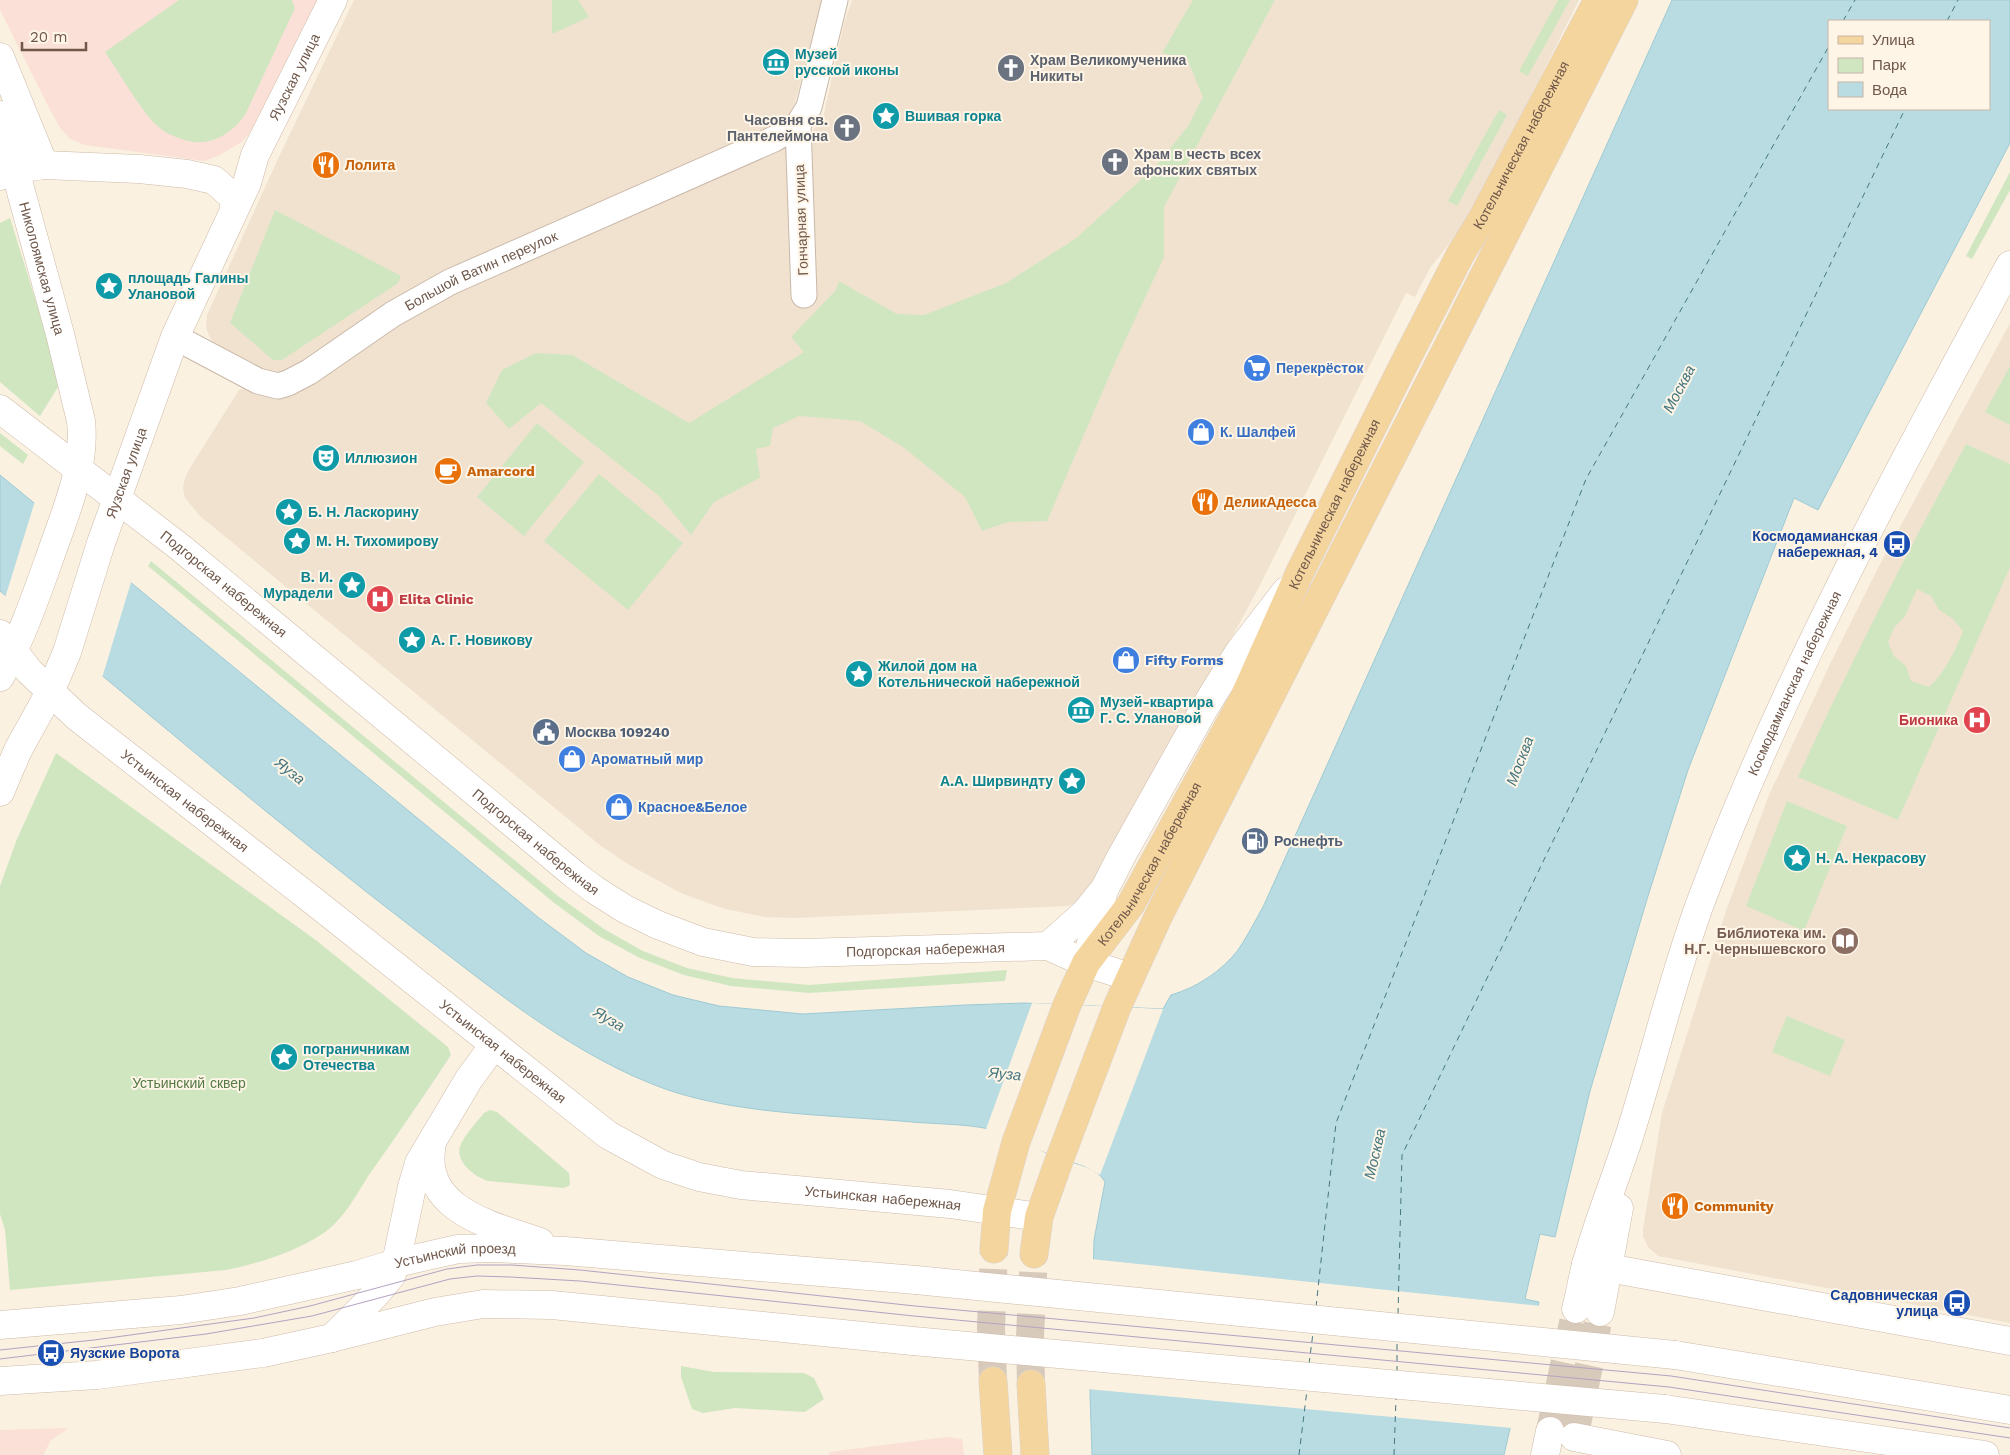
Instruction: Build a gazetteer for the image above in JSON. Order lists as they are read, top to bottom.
{
  "streets": {
    "main road": [
      "Яузская улица",
      "Котельническая набережная",
      "Николоямская улица",
      "Подгорская набережная",
      "Космодамианская набережная",
      "Устьинская набережная",
      "Устьинский проезд"
    ],
    "street": ["Гончарная улица", "Большой Ватин переулок"]
  },
  "crossings": [
    ["Яузская улица", "Большой Ватин переулок"],
    ["Яузская улица", "Подгорская набережная"],
    ["Яузская улица", "Устьинская набережная"],
    ["Котельническая набережная", "Подгорская набережная"],
    ["Котельническая набережная", "Устьинская набережная"],
    ["Гончарная улица", "Большой Ватин переулок"],
    ["Николоямская улица", "Подгорская набережная"]
  ],
  "water": ["Москва", "Яуза"],
  "parks": ["Устьинский сквер"],
  "places": {
    "museum": ["Музей русской иконы", "Музей-квартира Г. С. Улановой"],
    "church": ["Храм Великомученика Никиты", "Часовня св. Пантелеймона", "Храм в честь всех афонских святых"],
    "place": [
      "Вшивая горка",
      "площадь Галины Улановой",
      "Б. Н. Ласкорину",
      "М. Н. Тихомирову",
      "В. И. Мурадели",
      "А. Г. Новикову",
      "Жилой дом на Котельнической набережной",
      "А.А. Ширвиндту",
      "Н. А. Некрасову",
      "пограничникам Отечества"
    ],
    "restaurant": ["Лолита", "ДеликАдесса", "Community"],
    "supermarket": ["Перекрёсток"],
    "shop": [
      "К. Шалфей",
      "Fifty Forms",
      "Ароматный мир",
      "Красное&Белое"
    ],
    "theatre": ["Иллюзион"],
    "cafe": ["Amarcord"],
    "bus stop": ["Космодамианская набережная, 4", "Садовническая улица", "Яузские Ворота"],
    "hospital": ["Elita Clinic", "Бионика"],
    "public building": ["Москва 109240"],
    "fuel station": ["Роснефть"],
    "library": ["Библиотека им. Н.Г. Чернышевского"]
  },
  "legend": ["Улица", "Парк", "Вода"],
  "scale_bar": "20 m"
}
